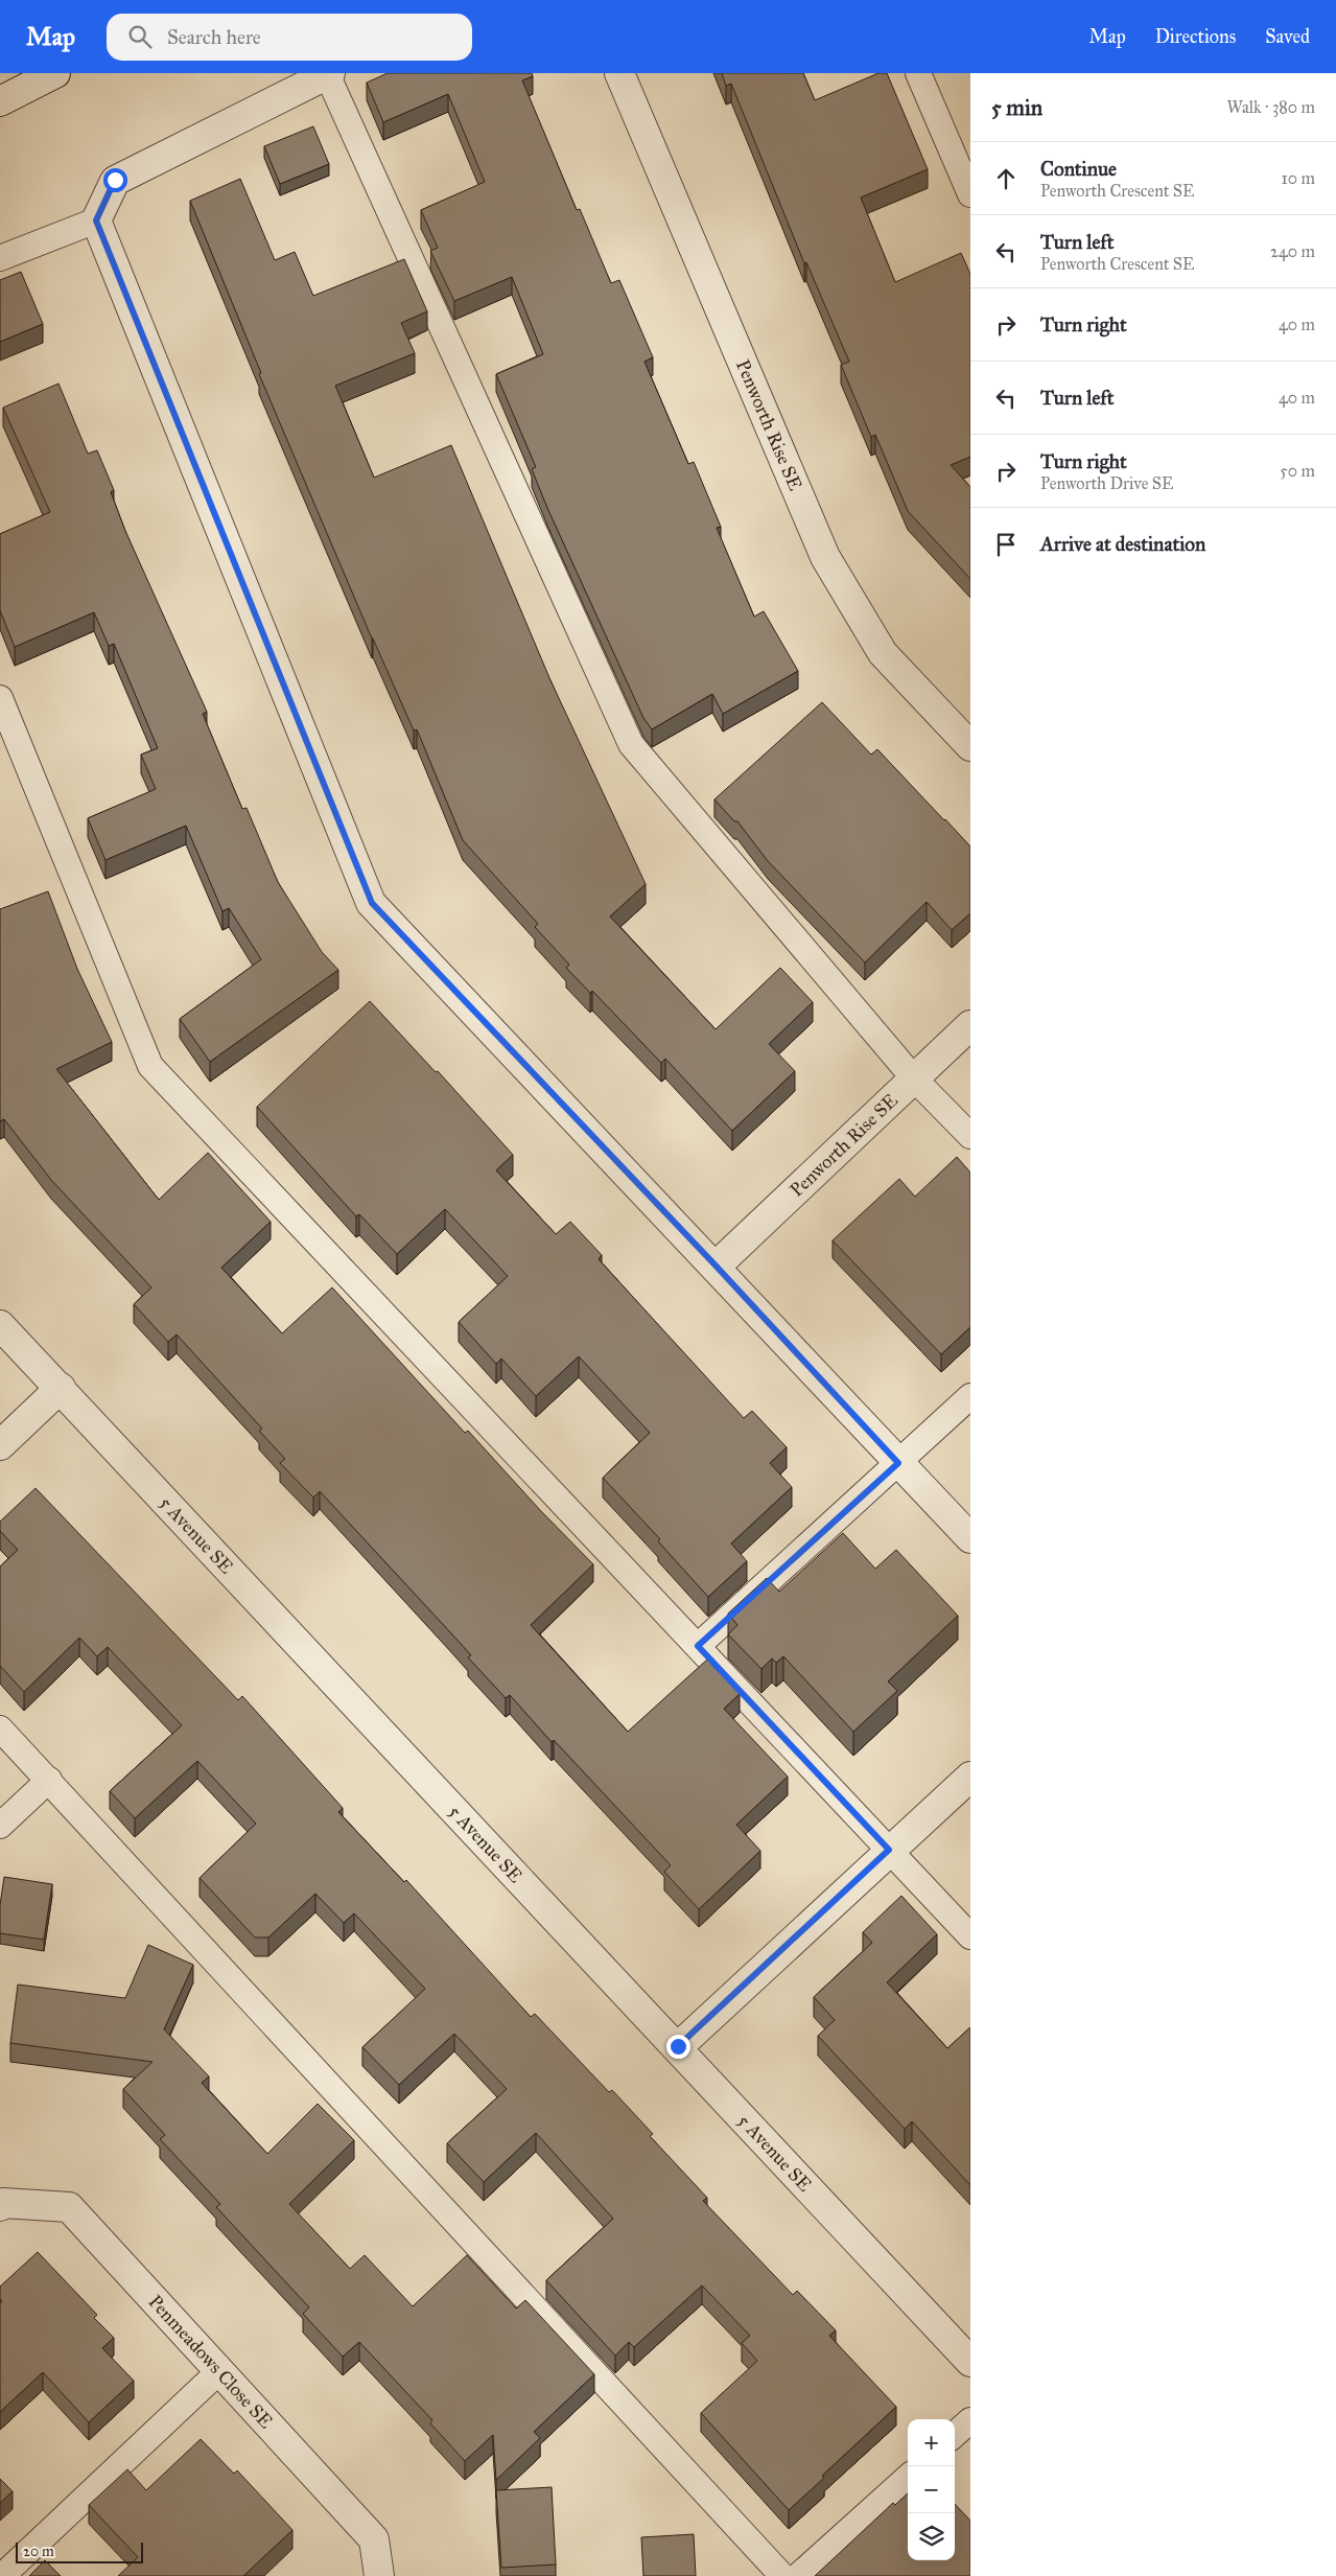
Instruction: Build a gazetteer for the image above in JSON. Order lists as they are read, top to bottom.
{
  "streets": {
    "street": ["Penworth Rise SE", "5 Avenue SE", "Penmeadows Close SE"]
  },
  "scale_bar": "20 m",
  "page": {
    "header": "Map",
    "search": "Search here",
    "nav": ["Map", "Directions", "Saved"],
    "heading": ["5 min", "Walk · 380 m"],
    "list": [
      ["Continue", "Penworth Crescent SE", "10 m"],
      ["Turn left", "Penworth Crescent SE", "240 m"],
      ["Turn right", "40 m"],
      ["Turn left", "40 m"],
      ["Turn right", "Penworth Drive SE", "50 m"],
      "Arrive at destination"
    ],
    "map_buttons": ["+", "−"],
    "scale": "20 m"
  }
}
